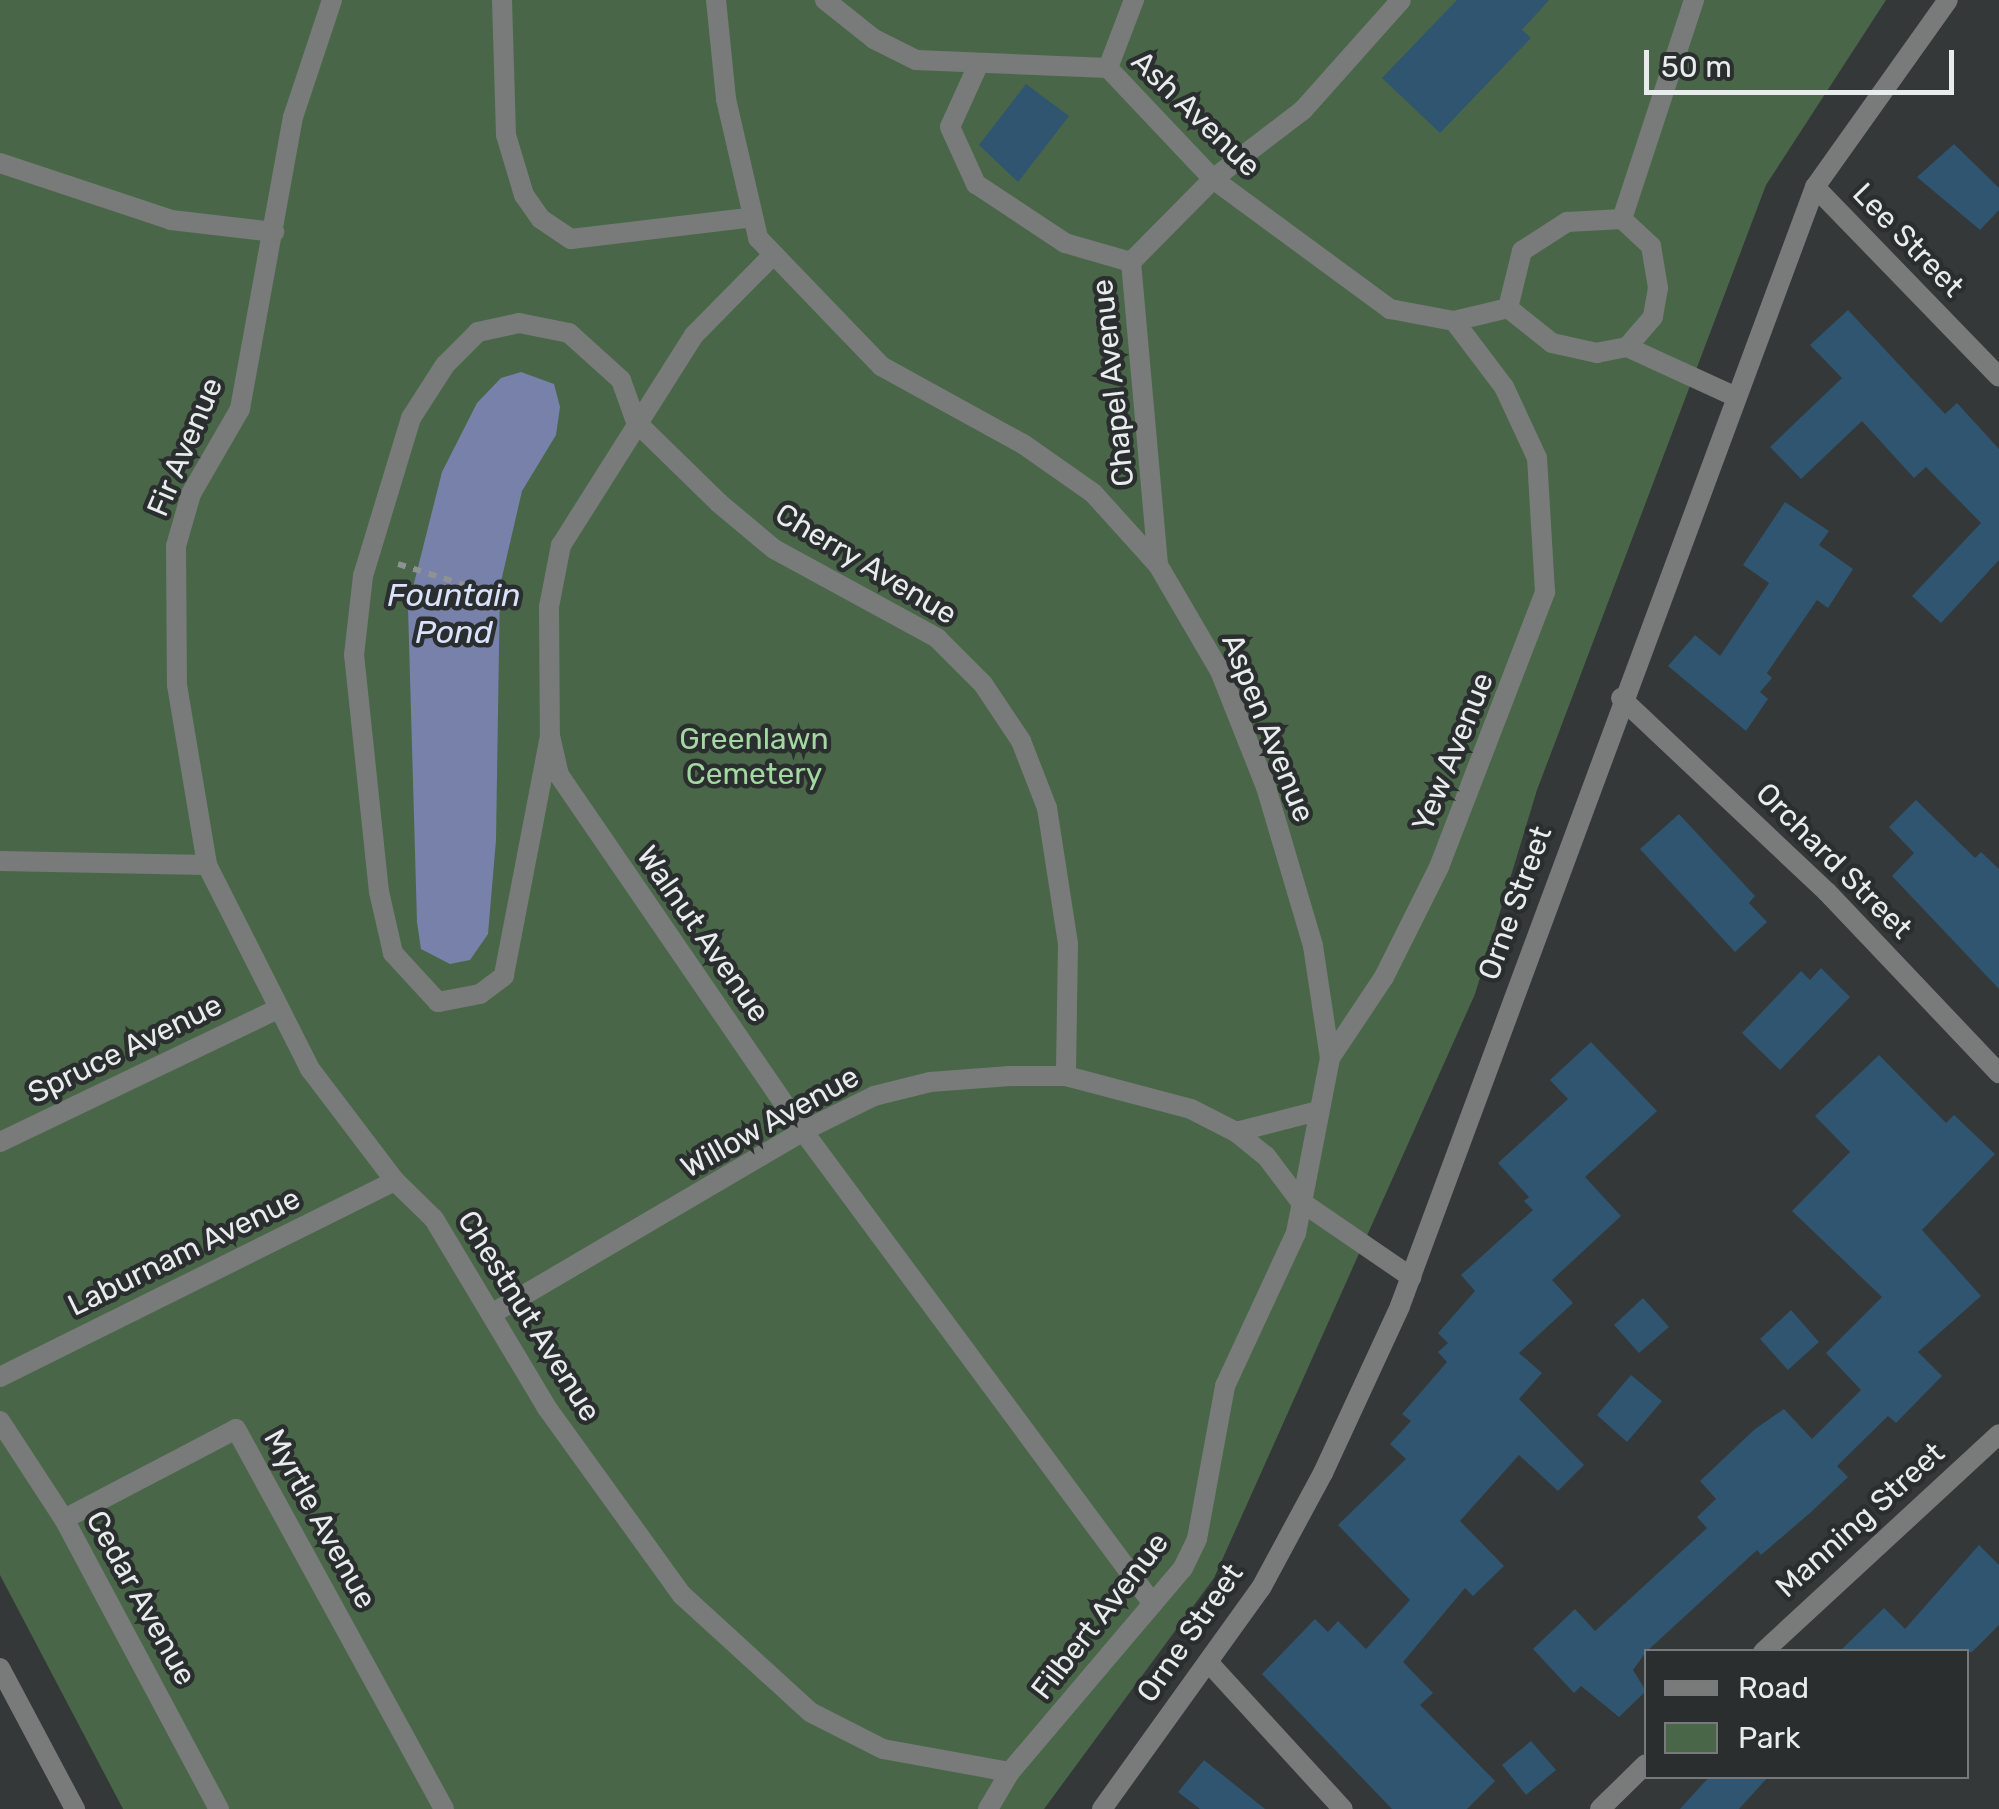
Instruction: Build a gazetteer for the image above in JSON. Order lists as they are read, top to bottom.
{
  "streets": {
    "street": [
      "Ash Avenue",
      "Lee Street",
      "Chapel Avenue",
      "Fir Avenue",
      "Cherry Avenue",
      "Aspen Avenue",
      "Yew Avenue",
      "Orchard Street",
      "Orne Street",
      "Walnut Avenue",
      "Spruce Avenue",
      "Willow Avenue",
      "Laburnam Avenue",
      "Chestnut Avenue",
      "Myrtle Avenue",
      "Manning Street",
      "Cedar Avenue",
      "Filbert Avenue"
    ]
  },
  "crossings": [
    ["Ash Avenue", "Chapel Avenue"],
    ["Ash Avenue", "Yew Avenue"],
    ["Lee Street", "Orne Street"],
    ["Chapel Avenue", "Aspen Avenue"],
    ["Fir Avenue", "Chestnut Avenue"],
    ["Cherry Avenue", "Walnut Avenue"],
    ["Cherry Avenue", "Willow Avenue"],
    ["Aspen Avenue", "Yew Avenue"],
    ["Aspen Avenue", "Walnut Avenue"],
    ["Yew Avenue", "Willow Avenue"],
    ["Yew Avenue", "Filbert Avenue"],
    ["Orchard Street", "Orne Street"],
    ["Orne Street", "Willow Avenue"],
    ["Walnut Avenue", "Willow Avenue"],
    ["Walnut Avenue", "Filbert Avenue"],
    ["Spruce Avenue", "Chestnut Avenue"],
    ["Willow Avenue", "Chestnut Avenue"],
    ["Willow Avenue", "Filbert Avenue"],
    ["Laburnam Avenue", "Chestnut Avenue"],
    ["Chestnut Avenue", "Filbert Avenue"],
    ["Myrtle Avenue", "Cedar Avenue"]
  ],
  "water": ["Fountain Pond"],
  "parks": ["Greenlawn Cemetery"],
  "legend": ["Road", "Park"],
  "scale_bar": "50 m"
}
